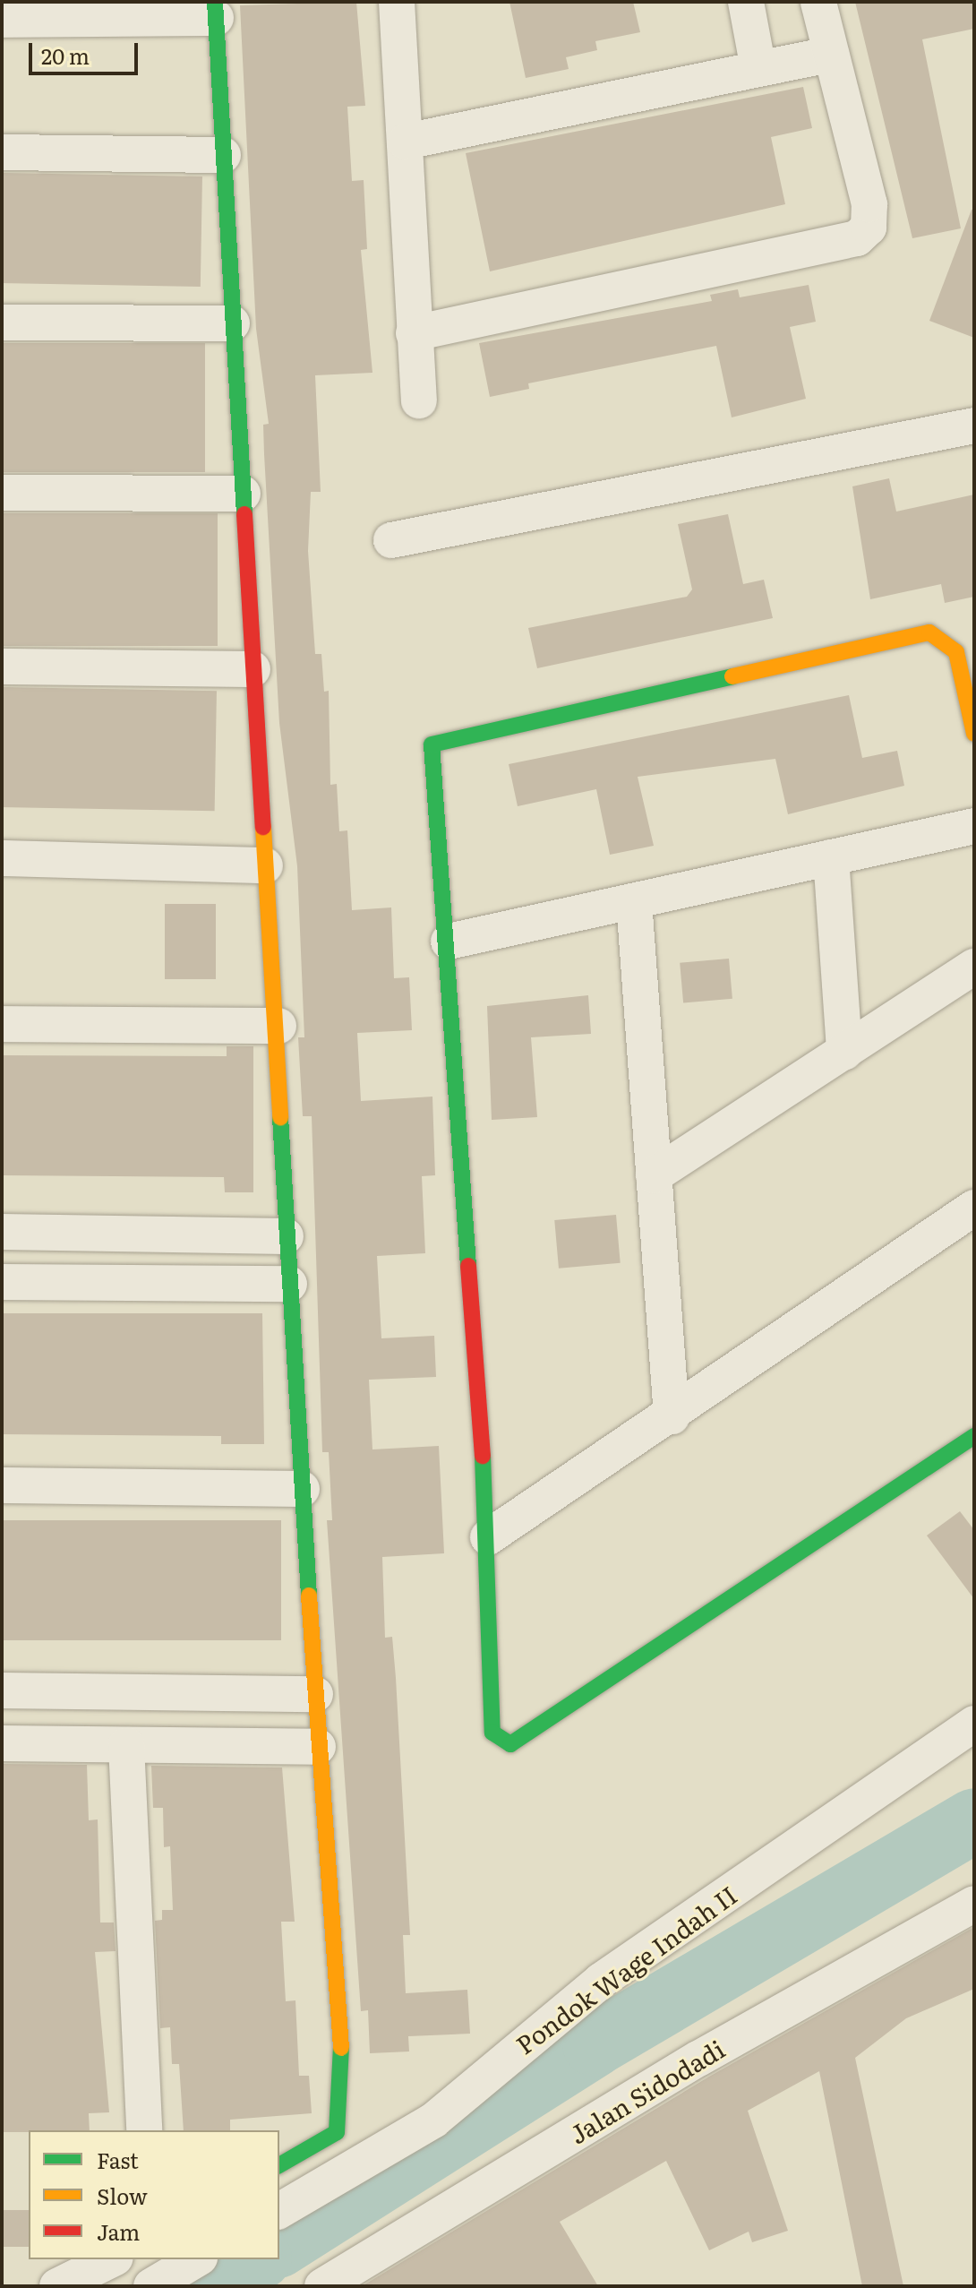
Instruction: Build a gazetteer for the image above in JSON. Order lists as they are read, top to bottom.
{
  "streets": {
    "street": ["Pondok Wage Indah II", "Jalan Sidodadi"]
  },
  "legend": ["Fast", "Slow", "Jam"],
  "scale_bar": "20 m"
}
